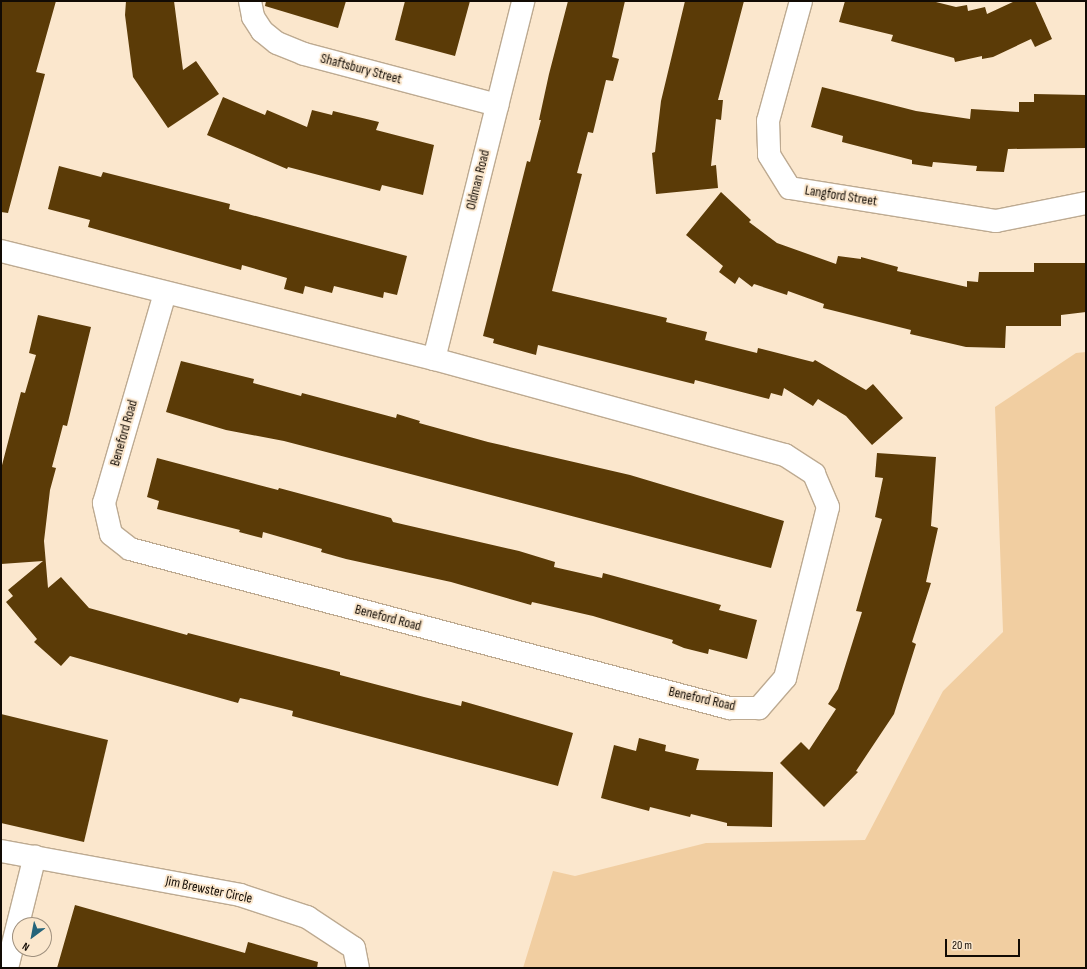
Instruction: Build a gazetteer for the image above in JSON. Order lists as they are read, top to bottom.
{
  "streets": {
    "street": [
      "Shaftsbury Street",
      "Oldman Road",
      "Langford Street",
      "Beneford Road",
      "Jim Brewster Circle"
    ]
  },
  "crossings": [
    ["Shaftsbury Street", "Oldman Road"],
    ["Oldman Road", "Beneford Road"]
  ],
  "scale_bar": "20 m",
  "north": "bottom left"
}
